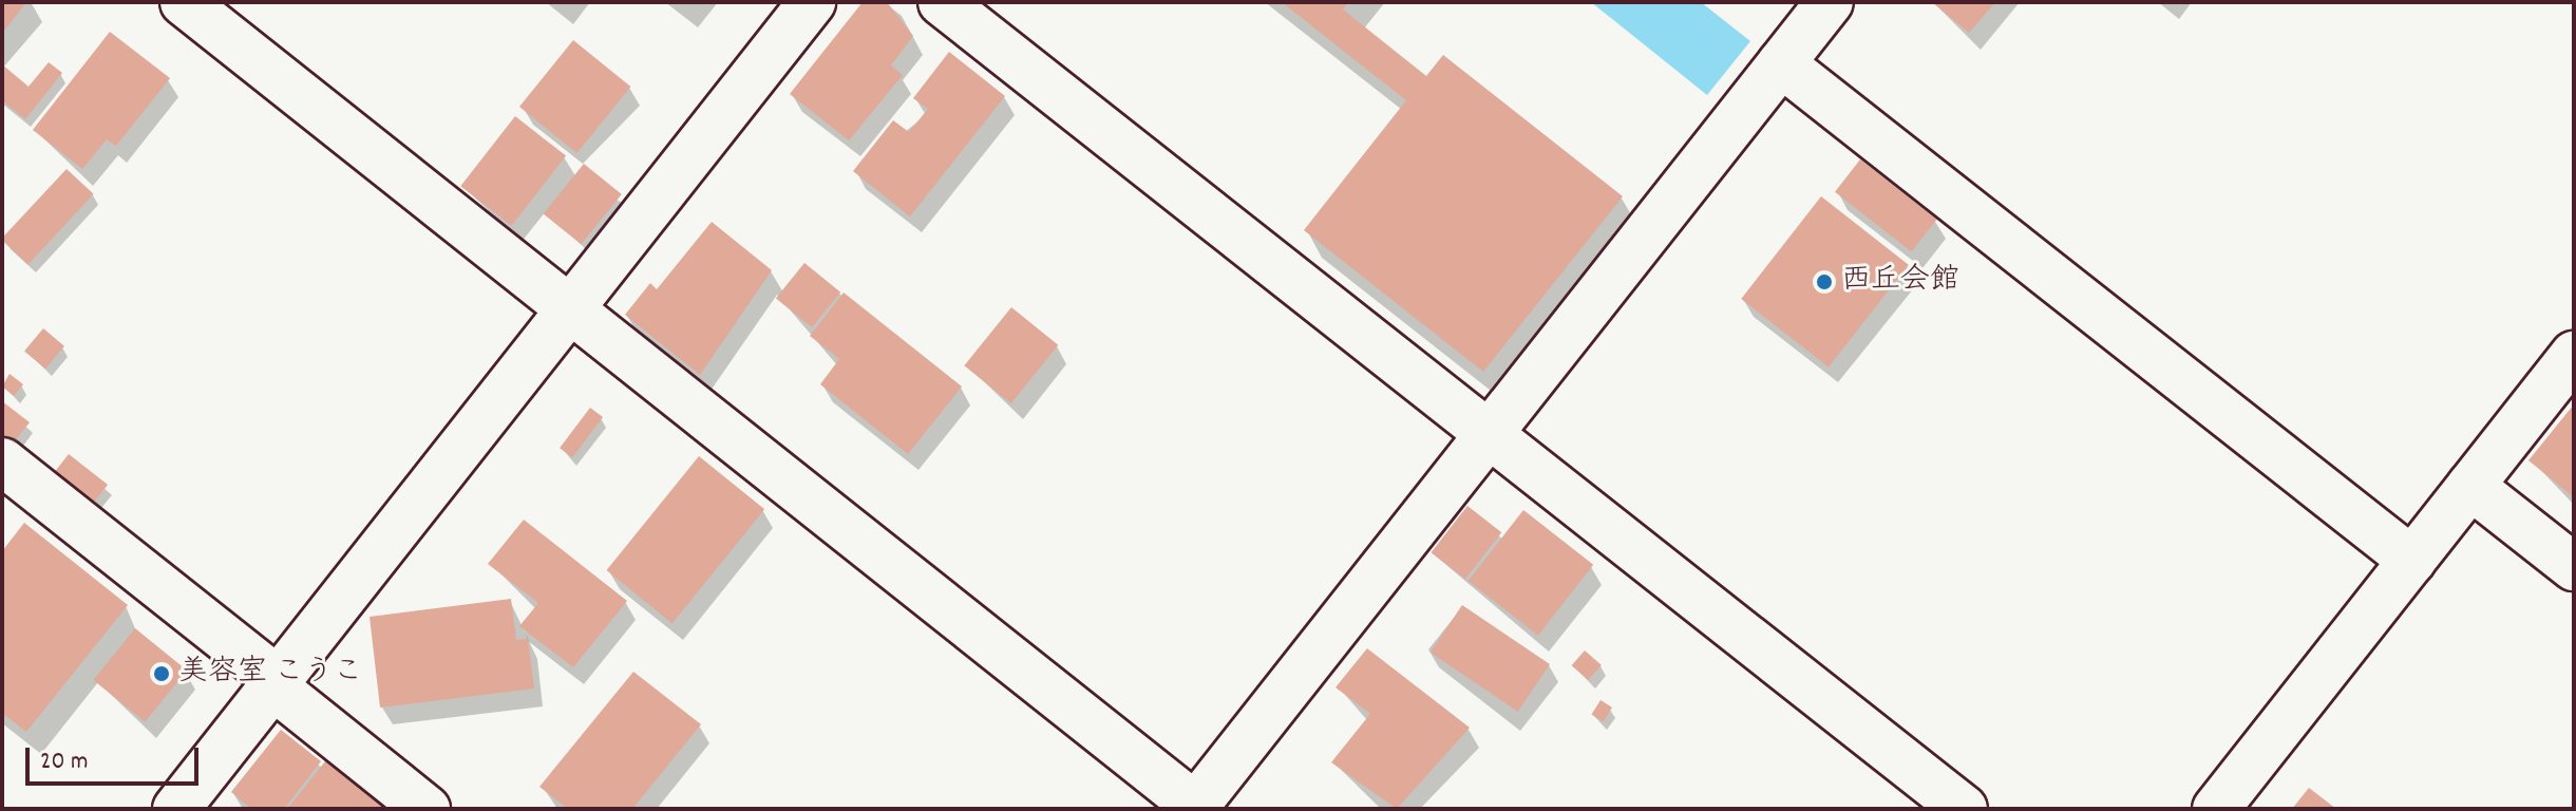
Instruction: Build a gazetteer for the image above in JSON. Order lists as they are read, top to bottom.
{
  "places": ["西丘会館", "美容室 こうこ"],
  "scale_bar": "20 m"
}
